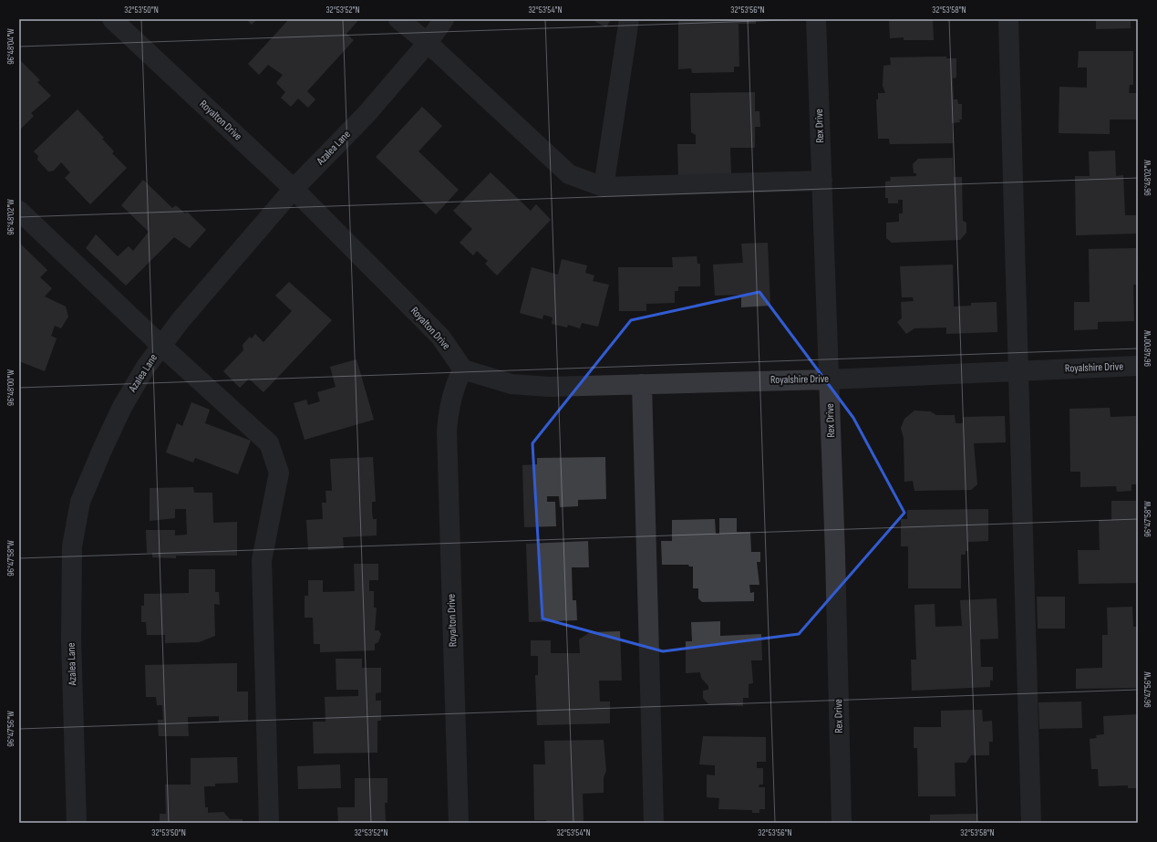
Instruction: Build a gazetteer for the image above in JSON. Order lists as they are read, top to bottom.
{
  "streets": {
    "street": [
      "Royalton Drive",
      "Rex Drive",
      "Azalea Lane",
      "Royalshire Drive"
    ]
  },
  "crossings": [
    ["Royalton Drive", "Azalea Lane"],
    ["Royalton Drive", "Royalshire Drive"],
    ["Rex Drive", "Royalshire Drive"]
  ],
  "coordinates": [
    "32°53'50\"N",
    "32°53'52\"N",
    "32°53'54\"N",
    "32°53'56\"N",
    "32°53'58\"N",
    "96°48'04\"W",
    "96°48'02\"W",
    "96°48'00\"W",
    "96°47'58\"W",
    "96°47'56\"W"
  ]
}
